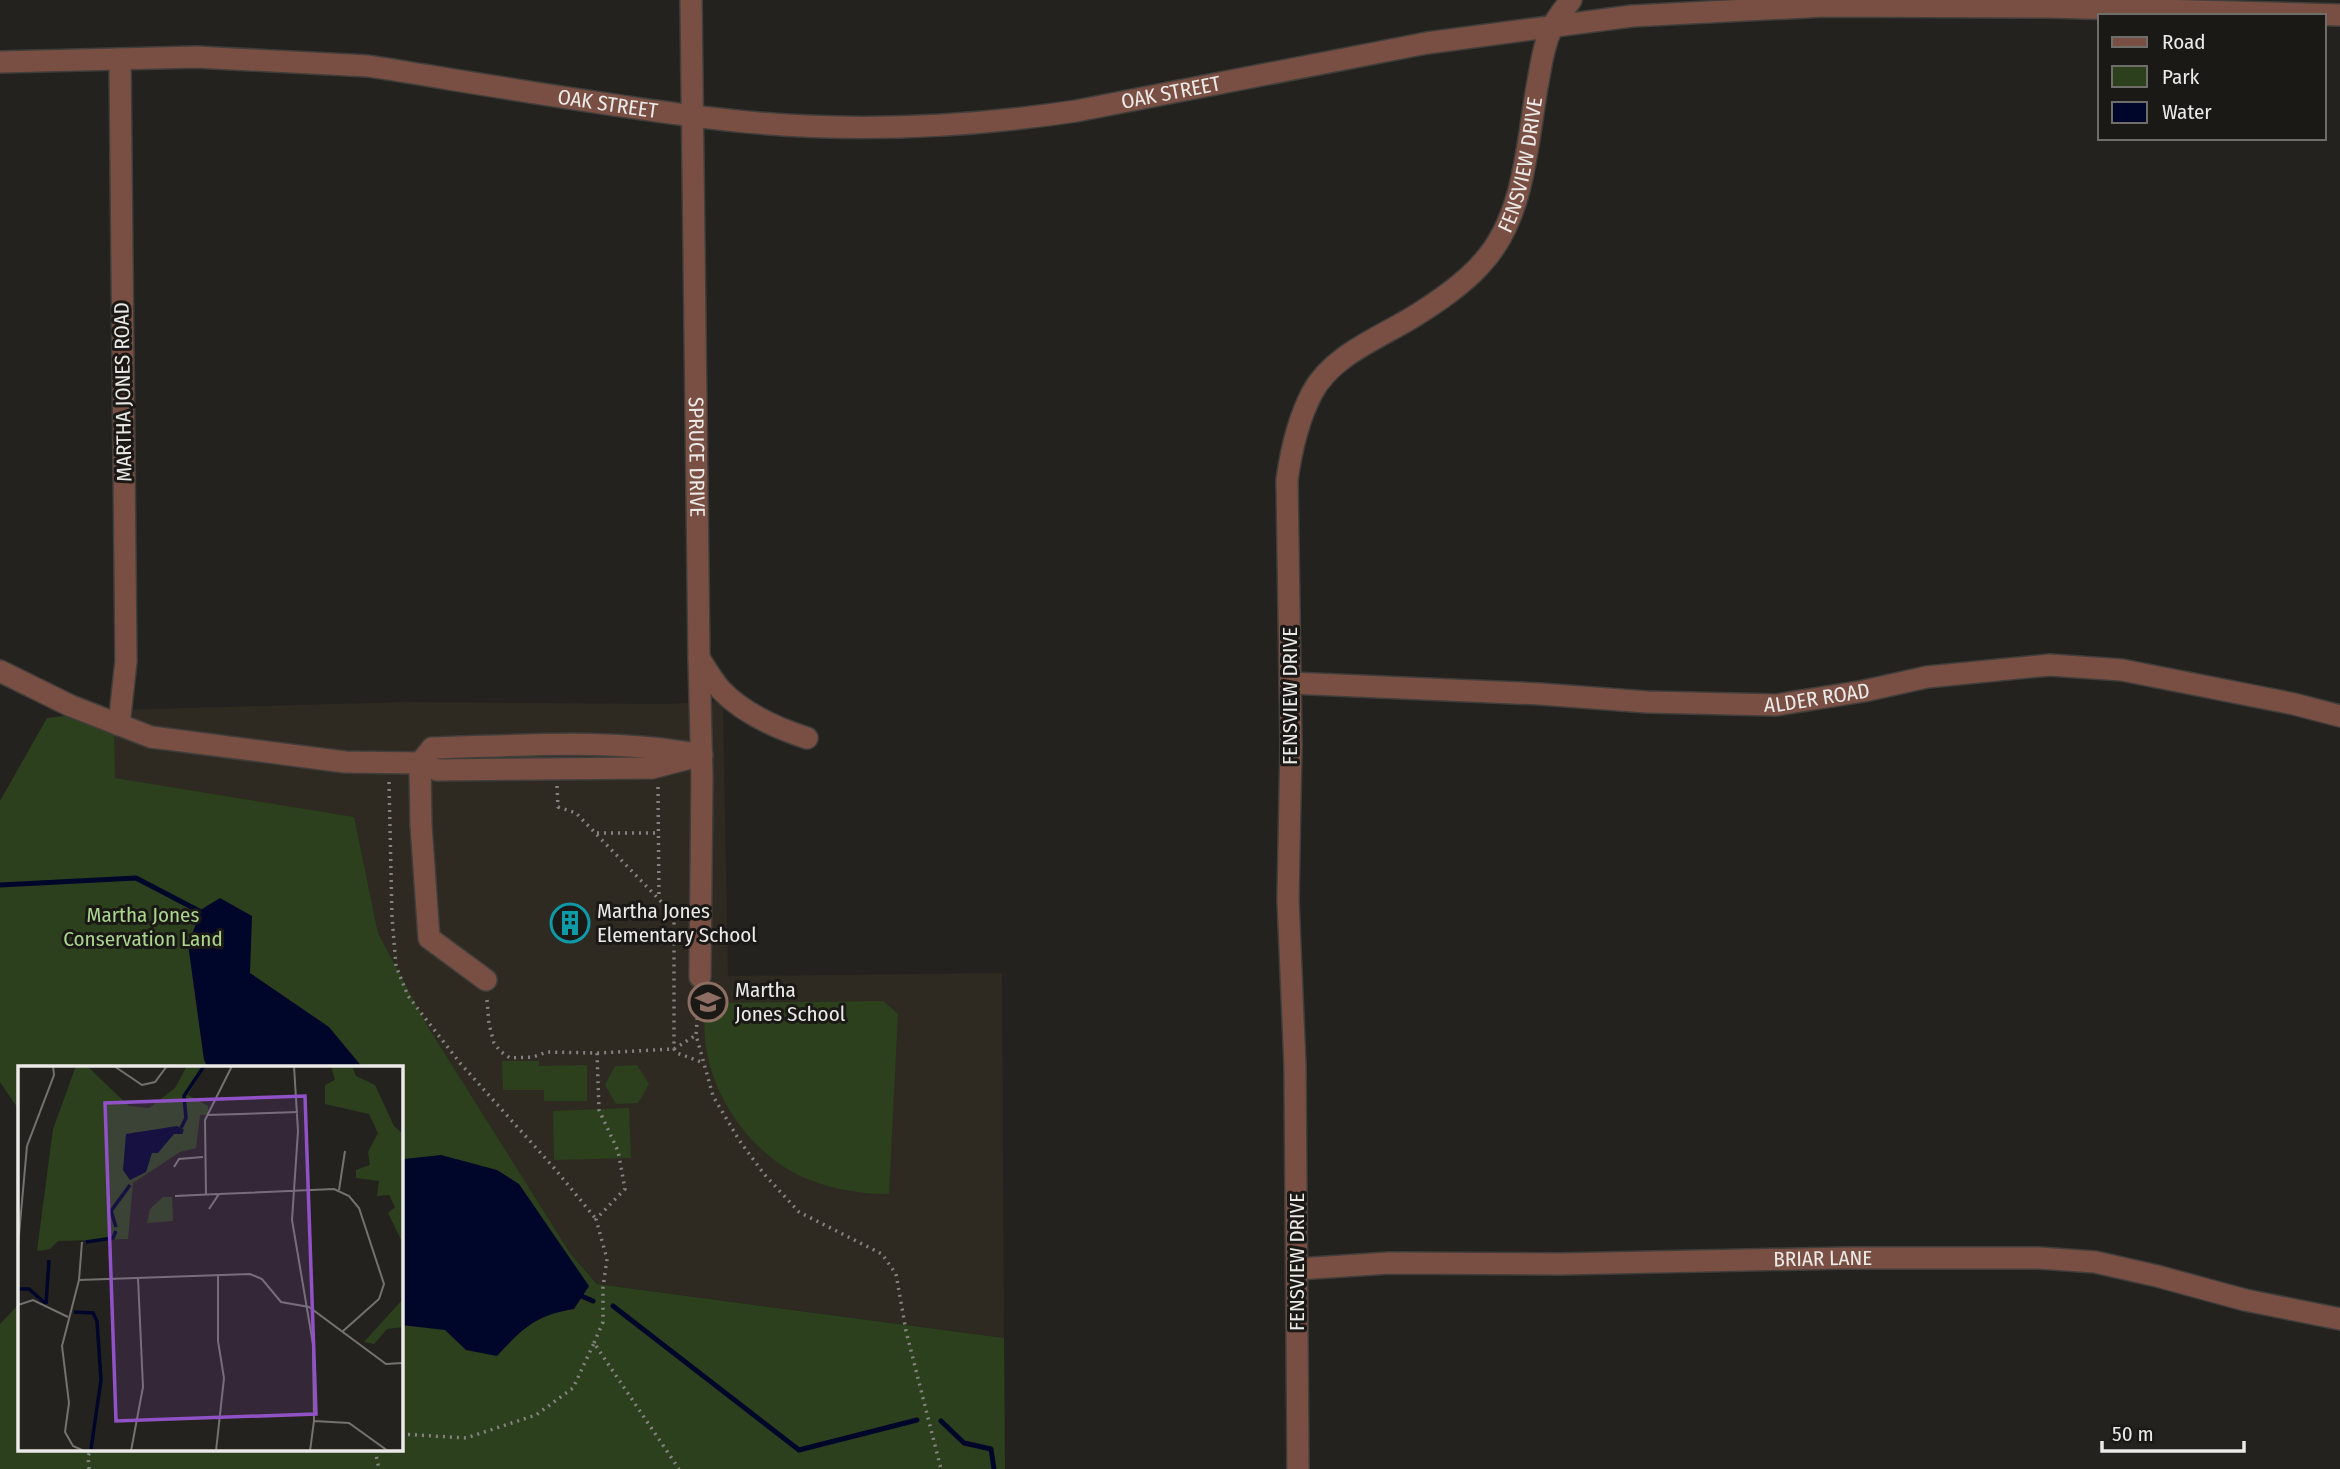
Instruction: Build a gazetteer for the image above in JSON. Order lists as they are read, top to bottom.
{
  "streets": {
    "street": [
      "OAK STREET",
      "FENSVIEW DRIVE",
      "MARTHA JONES ROAD",
      "SPRUCE DRIVE",
      "ALDER ROAD",
      "BRIAR LANE"
    ]
  },
  "crossings": [
    ["OAK STREET", "FENSVIEW DRIVE"],
    ["OAK STREET", "MARTHA JONES ROAD"],
    ["OAK STREET", "SPRUCE DRIVE"],
    ["FENSVIEW DRIVE", "ALDER ROAD"],
    ["FENSVIEW DRIVE", "BRIAR LANE"]
  ],
  "parks": ["Martha Jones Conservation Land"],
  "places": {
    "building": ["Martha Jones Elementary School"],
    "school or university": ["Martha Jones School"]
  },
  "legend": ["Road", "Park", "Water"],
  "scale_bar": "50 m"
}
